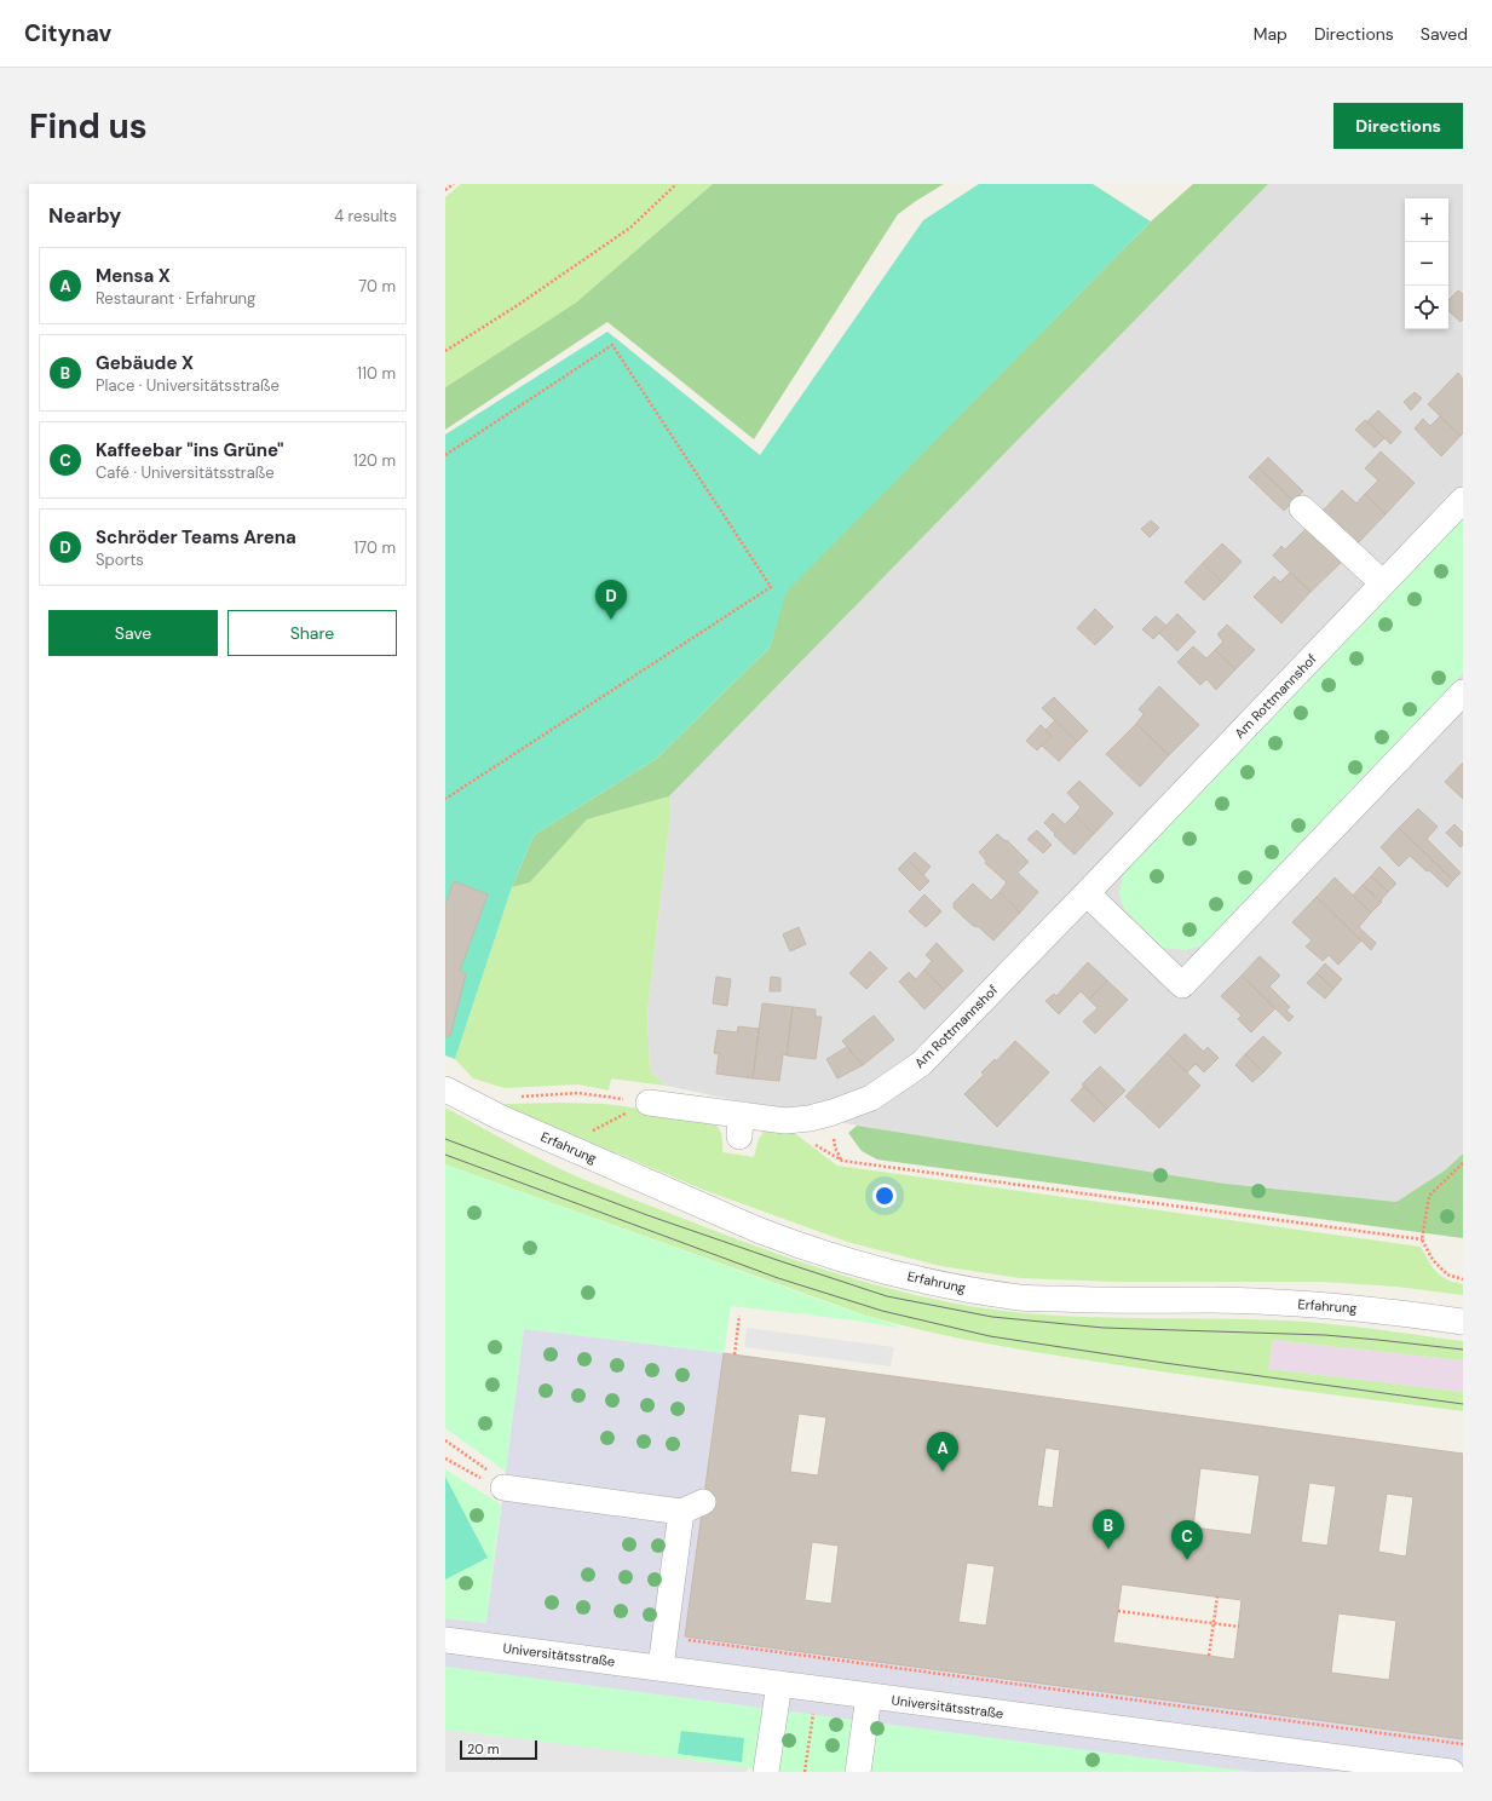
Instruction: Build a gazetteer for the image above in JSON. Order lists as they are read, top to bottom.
{
  "streets": {
    "street": ["Am Rottmannshof", "Erfahrung", "Universitätsstraße"]
  },
  "scale_bar": "20 m",
  "page": {
    "header": "Citynav",
    "nav": ["Map", "Directions", "Saved"],
    "buttons": [
      "Directions",
      ["Save", "Share"]
    ],
    "title": "Find us",
    "heading": ["Nearby", "4 results"],
    "map_buttons": ["+", "−"],
    "list": [
      {
        "mark": "A",
        "name": "Mensa X",
        "note": "Restaurant · Erfahrung",
        "value": "70 m"
      },
      {
        "mark": "B",
        "name": "Gebäude X",
        "note": "Place · Universitätsstraße",
        "value": "110 m"
      },
      {
        "mark": "C",
        "name": "Kaffeebar \"ins Grüne\"",
        "note": "Café · Universitätsstraße",
        "value": "120 m"
      },
      {
        "mark": "D",
        "name": "Schröder Teams Arena",
        "note": "Sports",
        "value": "170 m"
      }
    ],
    "pins": [
      "D",
      "A",
      "B",
      "C"
    ],
    "scale": "20 m"
  }
}
